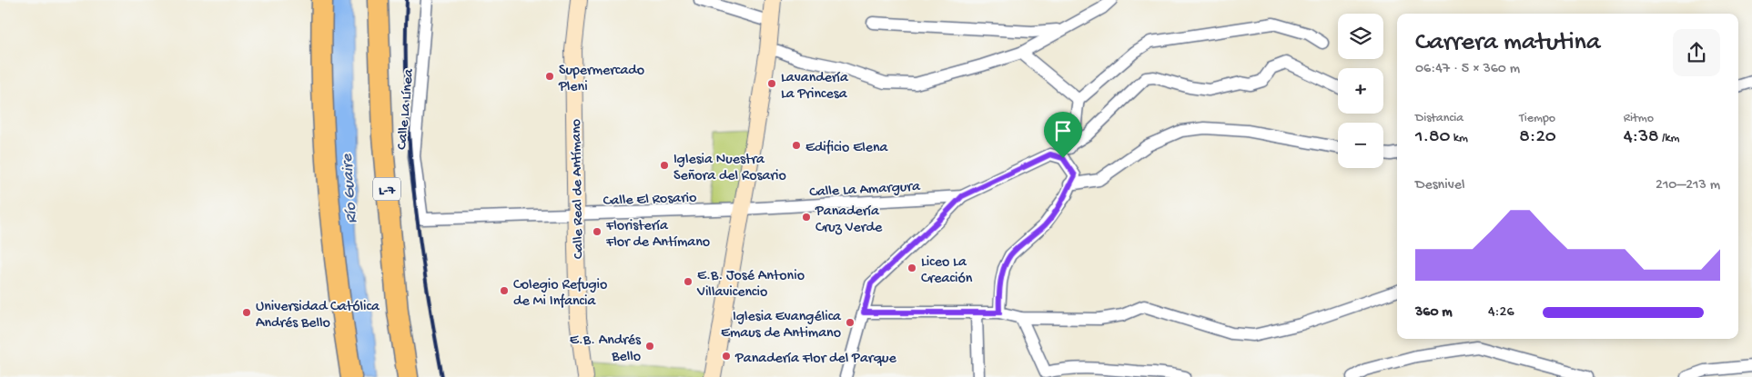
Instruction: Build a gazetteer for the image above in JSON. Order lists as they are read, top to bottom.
{
  "streets": {
    "highway": ["L-7"],
    "street": [
      "Calle La Línea",
      "Calle La Amargura",
      "Calle Real de Antímano",
      "Calle El Rosario"
    ]
  },
  "crossings": [
    ["Calle La Línea", "Calle El Rosario"],
    ["Calle La Amargura", "Calle El Rosario"],
    ["Calle Real de Antímano", "Calle El Rosario"]
  ],
  "water": ["Río Guaire"],
  "places": [
    "Supermercado Pleni",
    "Lavandería La Princesa",
    "Edificio Elena",
    "Iglesia Nuestra Señora del Rosario",
    "Panadería Cruz Verde",
    "Floristería Flor de Antímano",
    "Liceo La Creación",
    "E.B. José Antonio Villavicencio",
    "Colegio Refugio de Mi Infancia",
    "Universidad Católica Andrés Bello",
    "Iglesia Evangélica Emaus de Antimano",
    "E.B. Andrés Bello",
    "Panadería Flor del Parque"
  ],
  "page": {
    "map_buttons": ["+", "−"],
    "heading": ["Carrera matutina", "06:47 · 5 × 360 m"],
    "stats": [
      ["Distancia", "1.80 km"],
      ["Tiempo", "8:20"],
      ["Ritmo", "4:38 /km"]
    ],
    "chart": ["Desnivel", "210–213 m"],
    "list": [
      {
        "name": "360 m",
        "note": "4:26"
      }
    ]
  }
}
